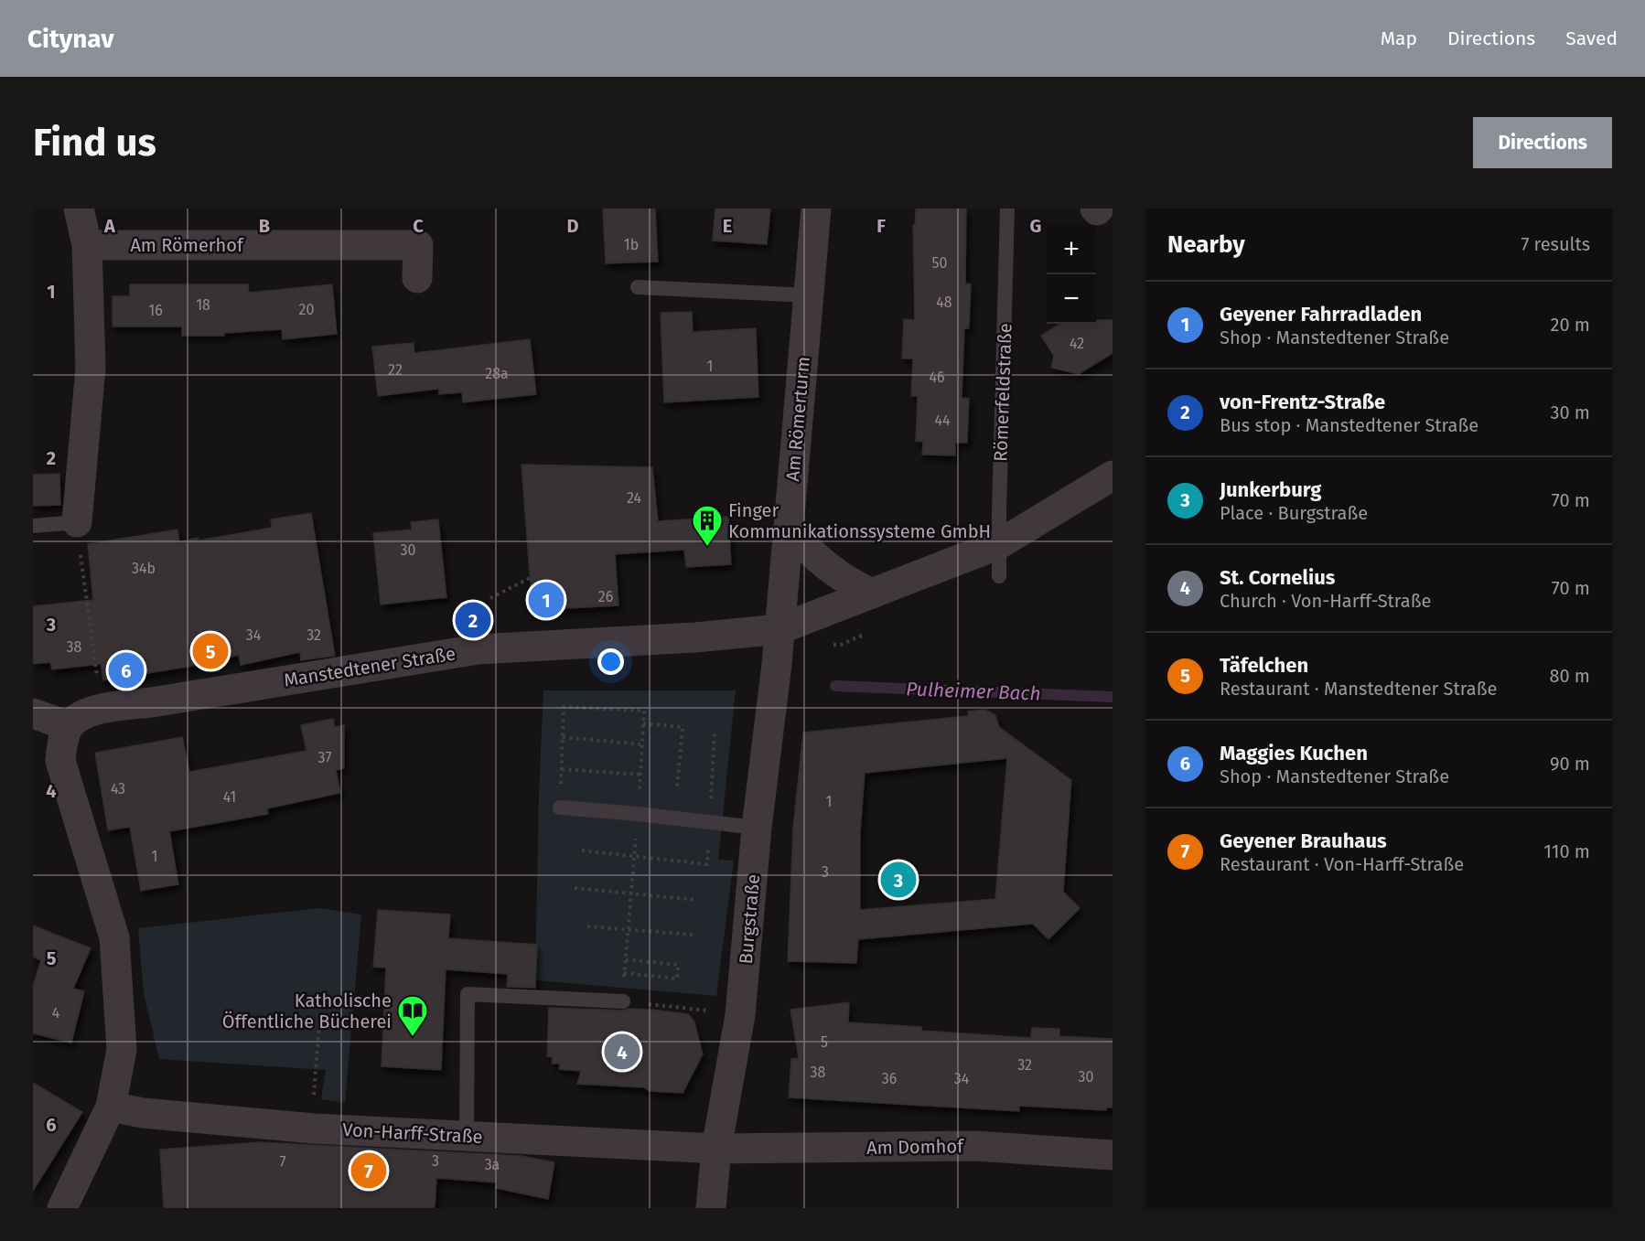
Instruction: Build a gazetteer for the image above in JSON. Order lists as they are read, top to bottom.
{
  "streets": {
    "street": [
      "Am Römerhof",
      "Am Römerturm",
      "Manstedtener Straße",
      "Burgstraße",
      "Von-Harff-Straße",
      "Am Domhof"
    ],
    "lane": ["Römerfeldstraße"]
  },
  "crossings": [
    ["Römerfeldstraße", "Manstedtener Straße"],
    ["Am Römerturm", "Manstedtener Straße"],
    ["Am Römerturm", "Burgstraße"],
    ["Manstedtener Straße", "Burgstraße"],
    ["Burgstraße", "Von-Harff-Straße"],
    ["Burgstraße", "Am Domhof"],
    ["Von-Harff-Straße", "Am Domhof"]
  ],
  "water": ["Pulheimer Bach"],
  "places": {
    "building": ["Finger Kommunikationssysteme GmbH"],
    "library": ["Katholische Öffentliche Bücherei"]
  },
  "house_numbers": [
    "1b",
    "50",
    "48",
    "18",
    "20",
    "16",
    "42",
    "1",
    "22",
    "28a",
    "46",
    "44",
    "24",
    "30",
    "34b",
    "26",
    "34",
    "32",
    "38",
    "37",
    "43",
    "41",
    "1",
    "1",
    "3",
    "4",
    "5",
    "32",
    "38",
    "30",
    "36",
    "34",
    "3",
    "7",
    "3a"
  ],
  "page": {
    "header": "Citynav",
    "nav": ["Map", "Directions", "Saved"],
    "buttons": "Directions",
    "title": "Find us",
    "heading": ["Nearby", "7 results"],
    "map_buttons": ["+", "−"],
    "list": [
      {
        "mark": "1",
        "name": "Geyener Fahrradladen",
        "note": "Shop · Manstedtener Straße",
        "value": "20 m"
      },
      {
        "mark": "2",
        "name": "von-Frentz-Straße",
        "note": "Bus stop · Manstedtener Straße",
        "value": "30 m"
      },
      {
        "mark": "3",
        "name": "Junkerburg",
        "note": "Place · Burgstraße",
        "value": "70 m"
      },
      {
        "mark": "4",
        "name": "St. Cornelius",
        "note": "Church · Von-Harff-Straße",
        "value": "70 m"
      },
      {
        "mark": "5",
        "name": "Täfelchen",
        "note": "Restaurant · Manstedtener Straße",
        "value": "80 m"
      },
      {
        "mark": "6",
        "name": "Maggies Kuchen",
        "note": "Shop · Manstedtener Straße",
        "value": "90 m"
      },
      {
        "mark": "7",
        "name": "Geyener Brauhaus",
        "note": "Restaurant · Von-Harff-Straße",
        "value": "110 m"
      }
    ],
    "pins": [
      "1",
      "2",
      "5",
      "6",
      "3",
      "4",
      "7"
    ]
  },
  "grid": {
    "columns": [
      "A",
      "B",
      "C",
      "D",
      "E",
      "F",
      "G"
    ],
    "rows": [
      "1",
      "2",
      "3",
      "4",
      "5",
      "6"
    ]
  }
}
